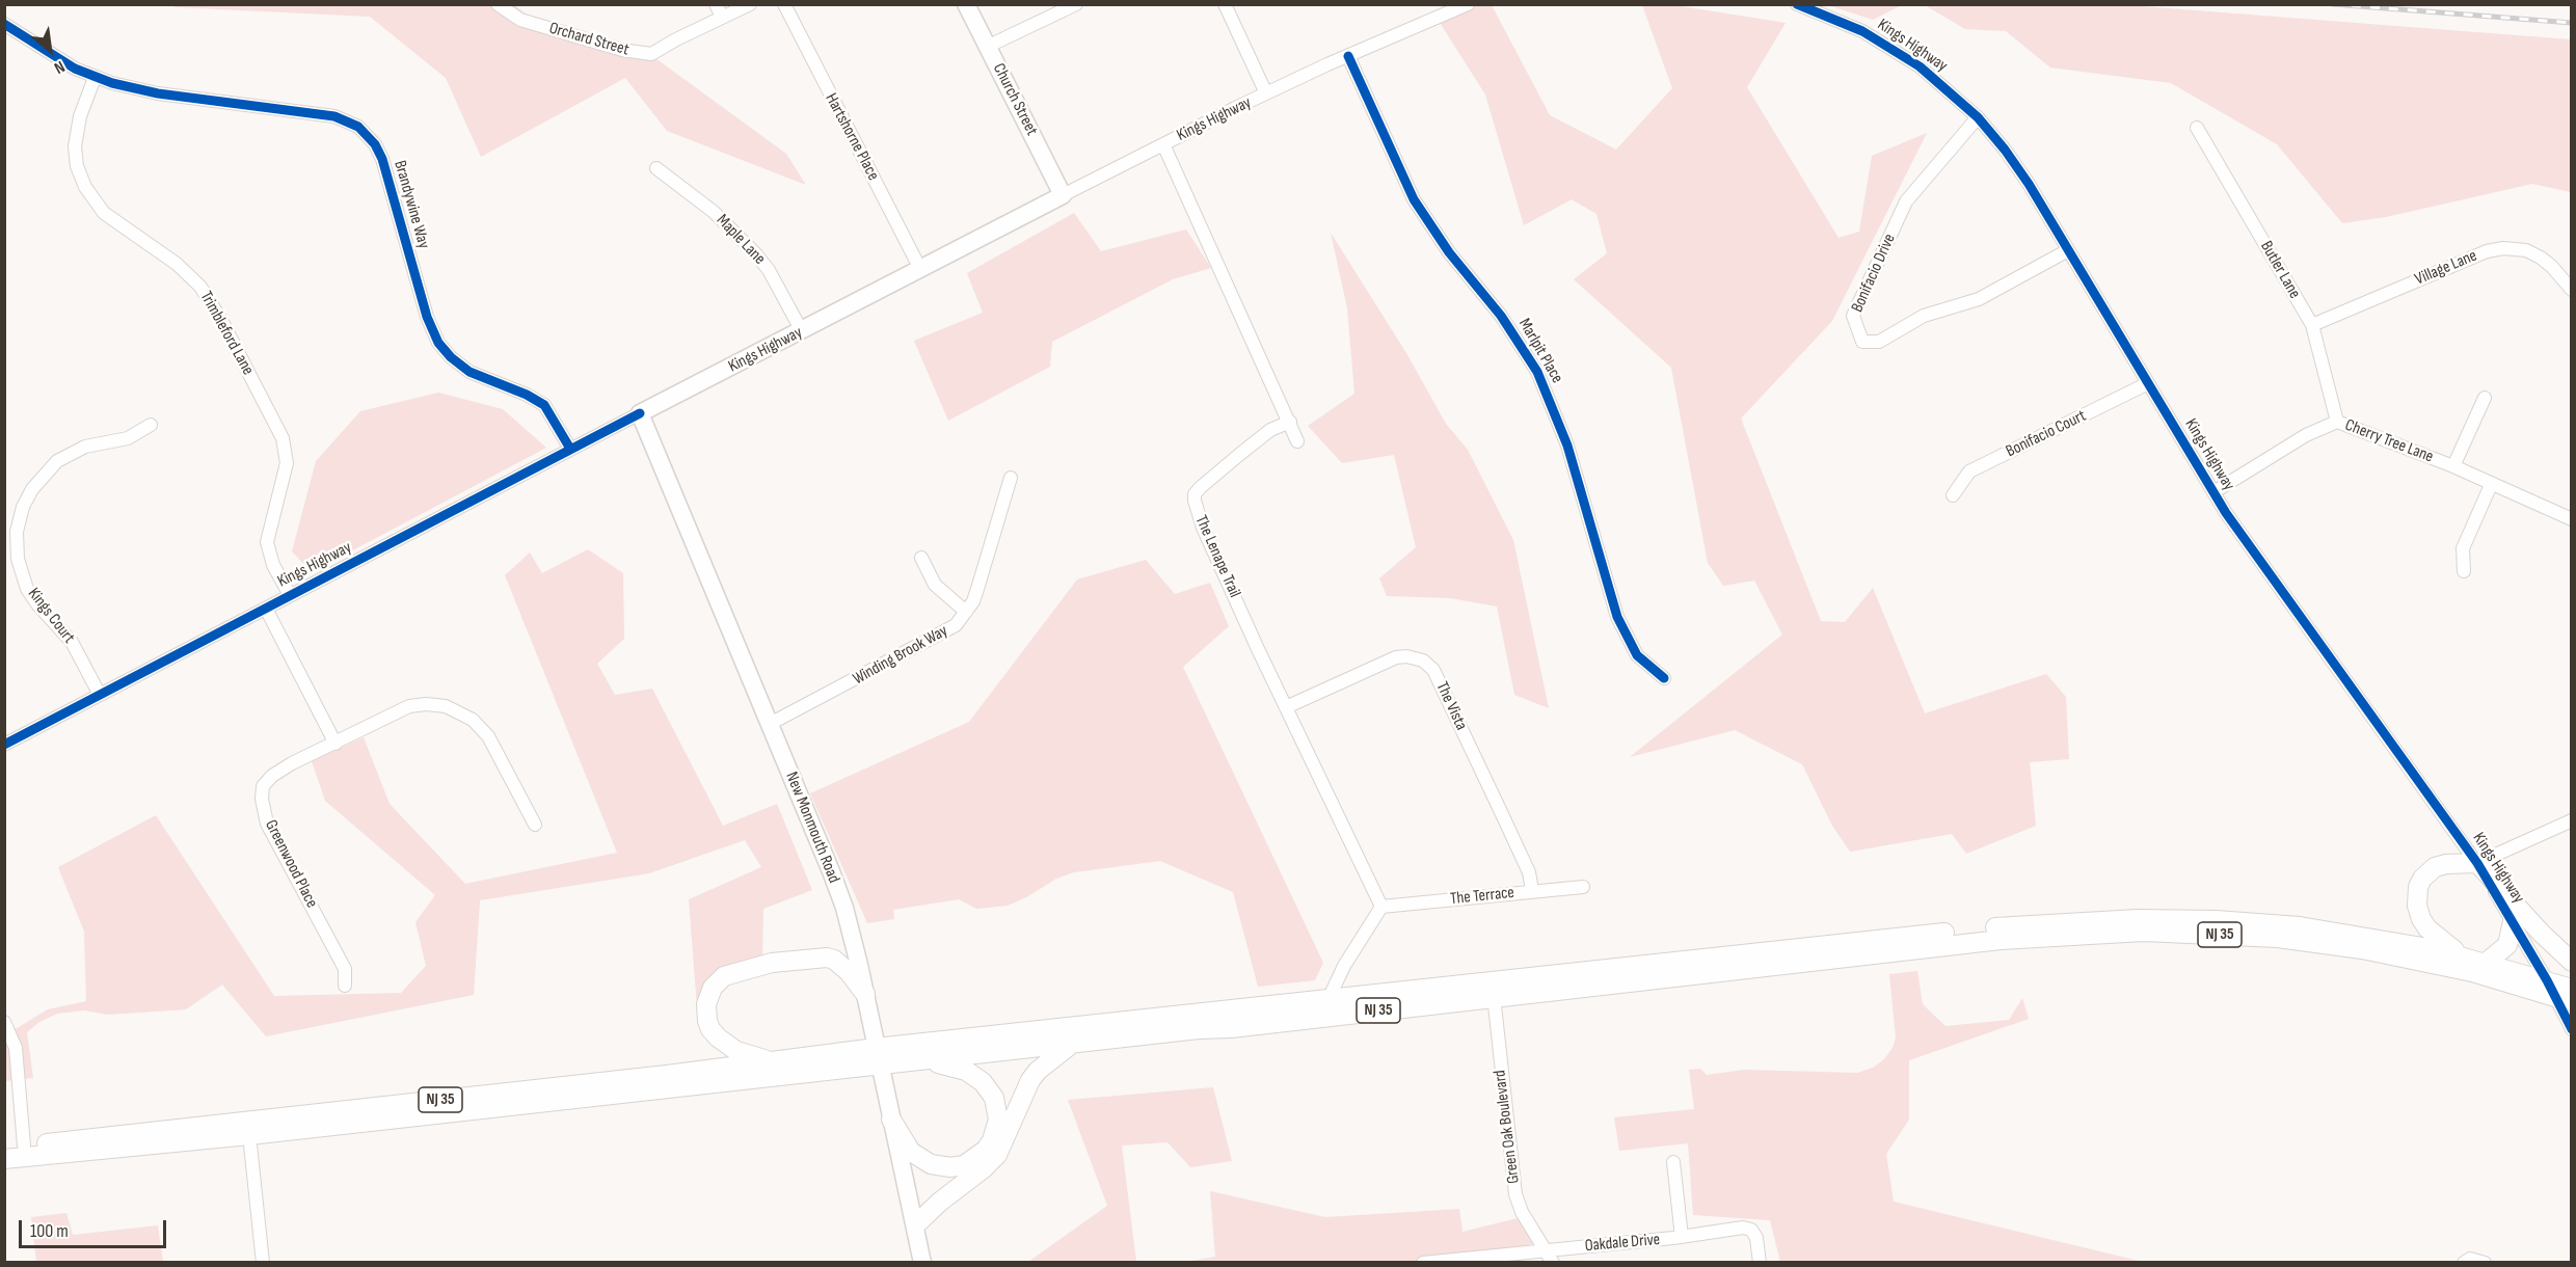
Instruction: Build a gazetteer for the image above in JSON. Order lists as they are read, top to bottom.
{
  "streets": {
    "highway": ["NJ 35"],
    "main road": ["Kings Highway", "Church Street", "New Monmouth Road"],
    "street": [
      "Orchard Street",
      "Hartshorne Place",
      "Brandywine Way",
      "Maple Lane",
      "Village Lane",
      "Butler Lane",
      "Bonifacio Drive",
      "Trimbleford Lane",
      "Marlpit Place",
      "Bonifacio Court",
      "Cherry Tree Lane",
      "The Lenape Trail",
      "Kings Court",
      "Winding Brook Way",
      "The Vista",
      "Greenwood Place",
      "The Terrace",
      "Green Oak Boulevard",
      "Oakdale Drive"
    ]
  },
  "crossings": [
    ["Kings Highway", "Church Street"],
    ["Kings Highway", "Hartshorne Place"],
    ["Kings Highway", "Brandywine Way"],
    ["Kings Highway", "Maple Lane"],
    ["Kings Highway", "Bonifacio Drive"],
    ["Kings Highway", "Trimbleford Lane"],
    ["Kings Highway", "Marlpit Place"],
    ["Kings Highway", "Bonifacio Court"],
    ["Kings Highway", "Cherry Tree Lane"],
    ["Kings Highway", "Kings Court"],
    ["Kings Highway", "New Monmouth Road"],
    ["Kings Highway", "NJ 35"],
    ["Brandywine Way", "Trimbleford Lane"],
    ["Village Lane", "Butler Lane"],
    ["Butler Lane", "Cherry Tree Lane"],
    ["The Lenape Trail", "The Vista"],
    ["The Lenape Trail", "The Terrace"],
    ["Winding Brook Way", "New Monmouth Road"],
    ["The Vista", "The Terrace"],
    ["New Monmouth Road", "NJ 35"],
    ["NJ 35", "Green Oak Boulevard"],
    ["Green Oak Boulevard", "Oakdale Drive"]
  ],
  "scale_bar": "100 m",
  "north": "bottom right"
}
